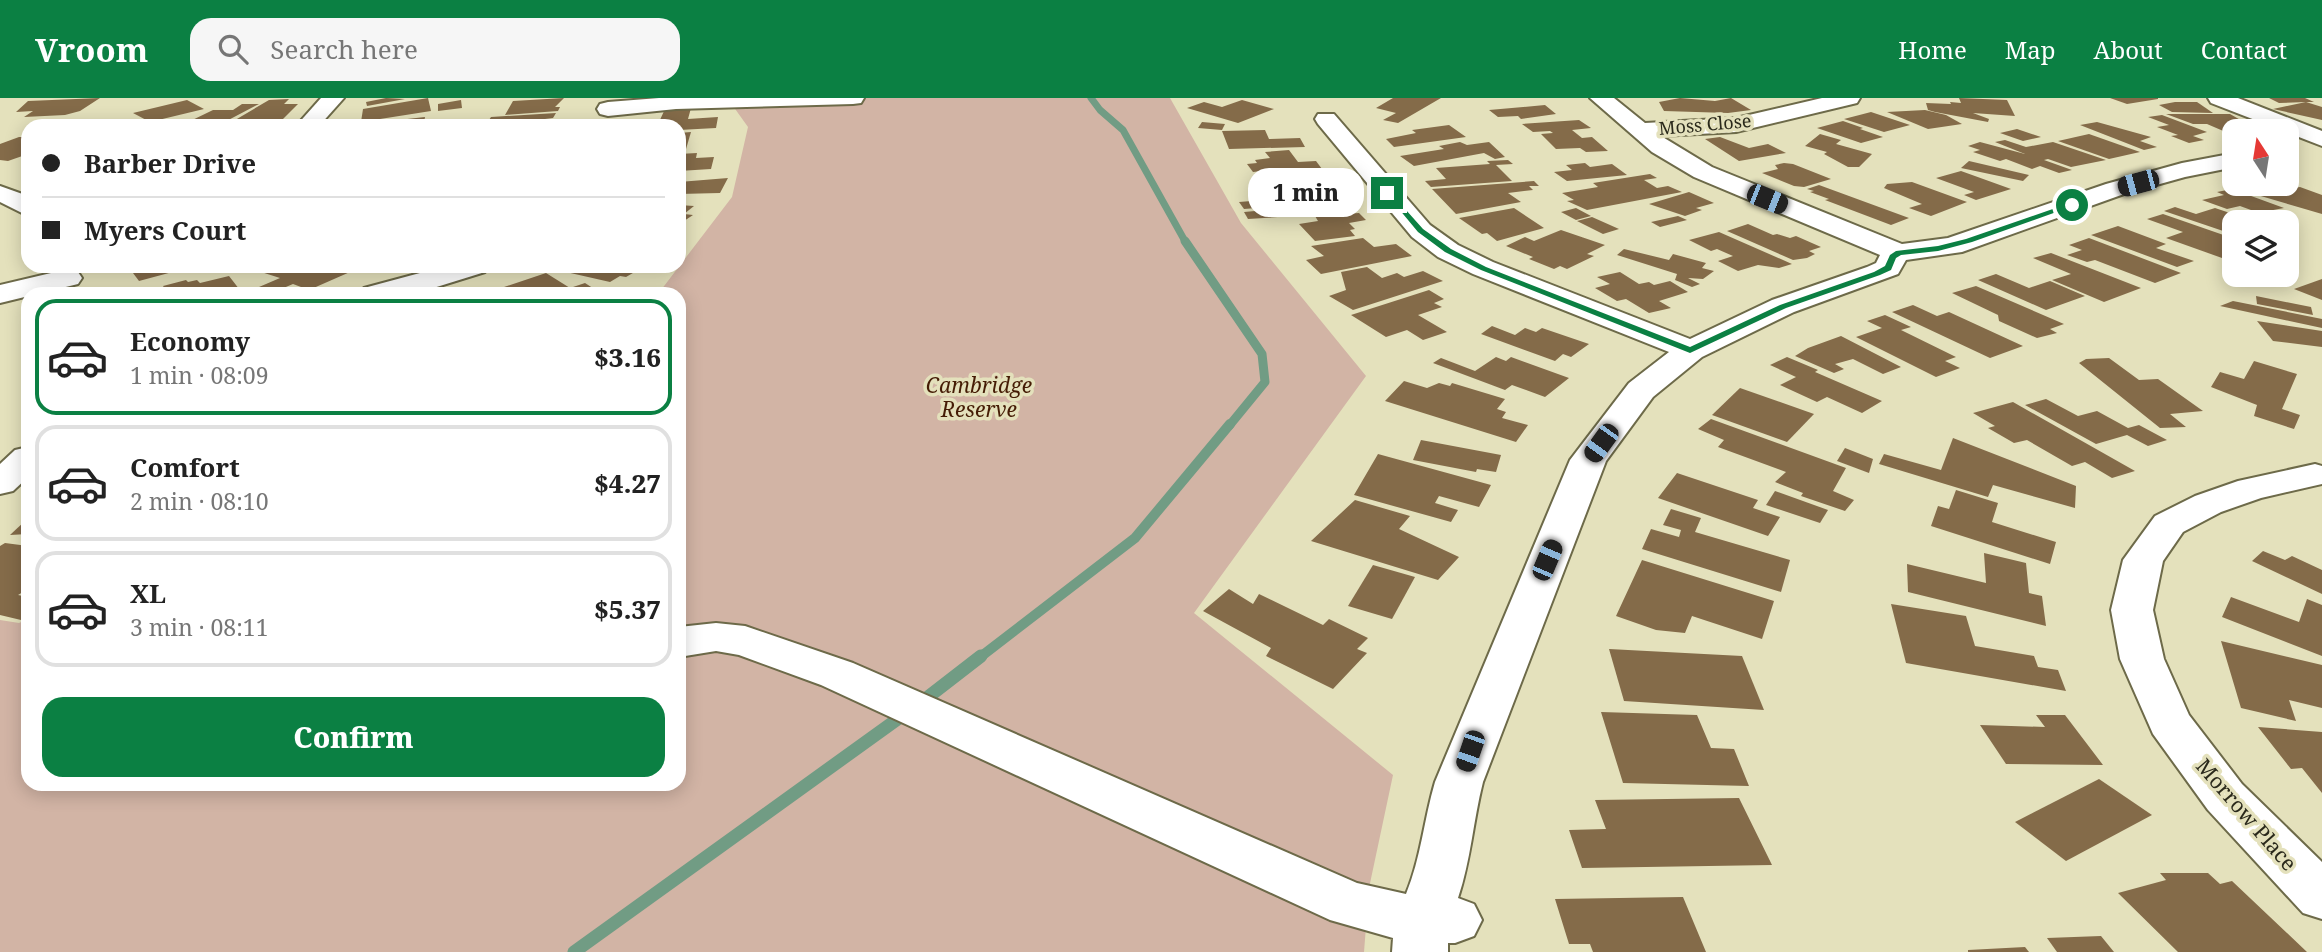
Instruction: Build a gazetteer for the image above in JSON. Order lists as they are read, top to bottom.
{
  "streets": {
    "street": ["Moss Close", "Morrow Place"]
  },
  "parks": ["Cambridge Reserve"],
  "north": "top",
  "page": {
    "header": "Vroom",
    "search": "Search here",
    "nav": [
      "Home",
      "Map",
      "About",
      "Contact"
    ],
    "banner": ["Barber Drive", "Myers Court"],
    "bubble": "1 min",
    "list": [
      {
        "name": "Economy",
        "note": "1 min · 08:09",
        "value": "$3.16"
      },
      {
        "name": "Comfort",
        "note": "2 min · 08:10",
        "value": "$4.27"
      },
      {
        "name": "XL",
        "note": "3 min · 08:11",
        "value": "$5.37"
      }
    ],
    "buttons": "Confirm"
  }
}
